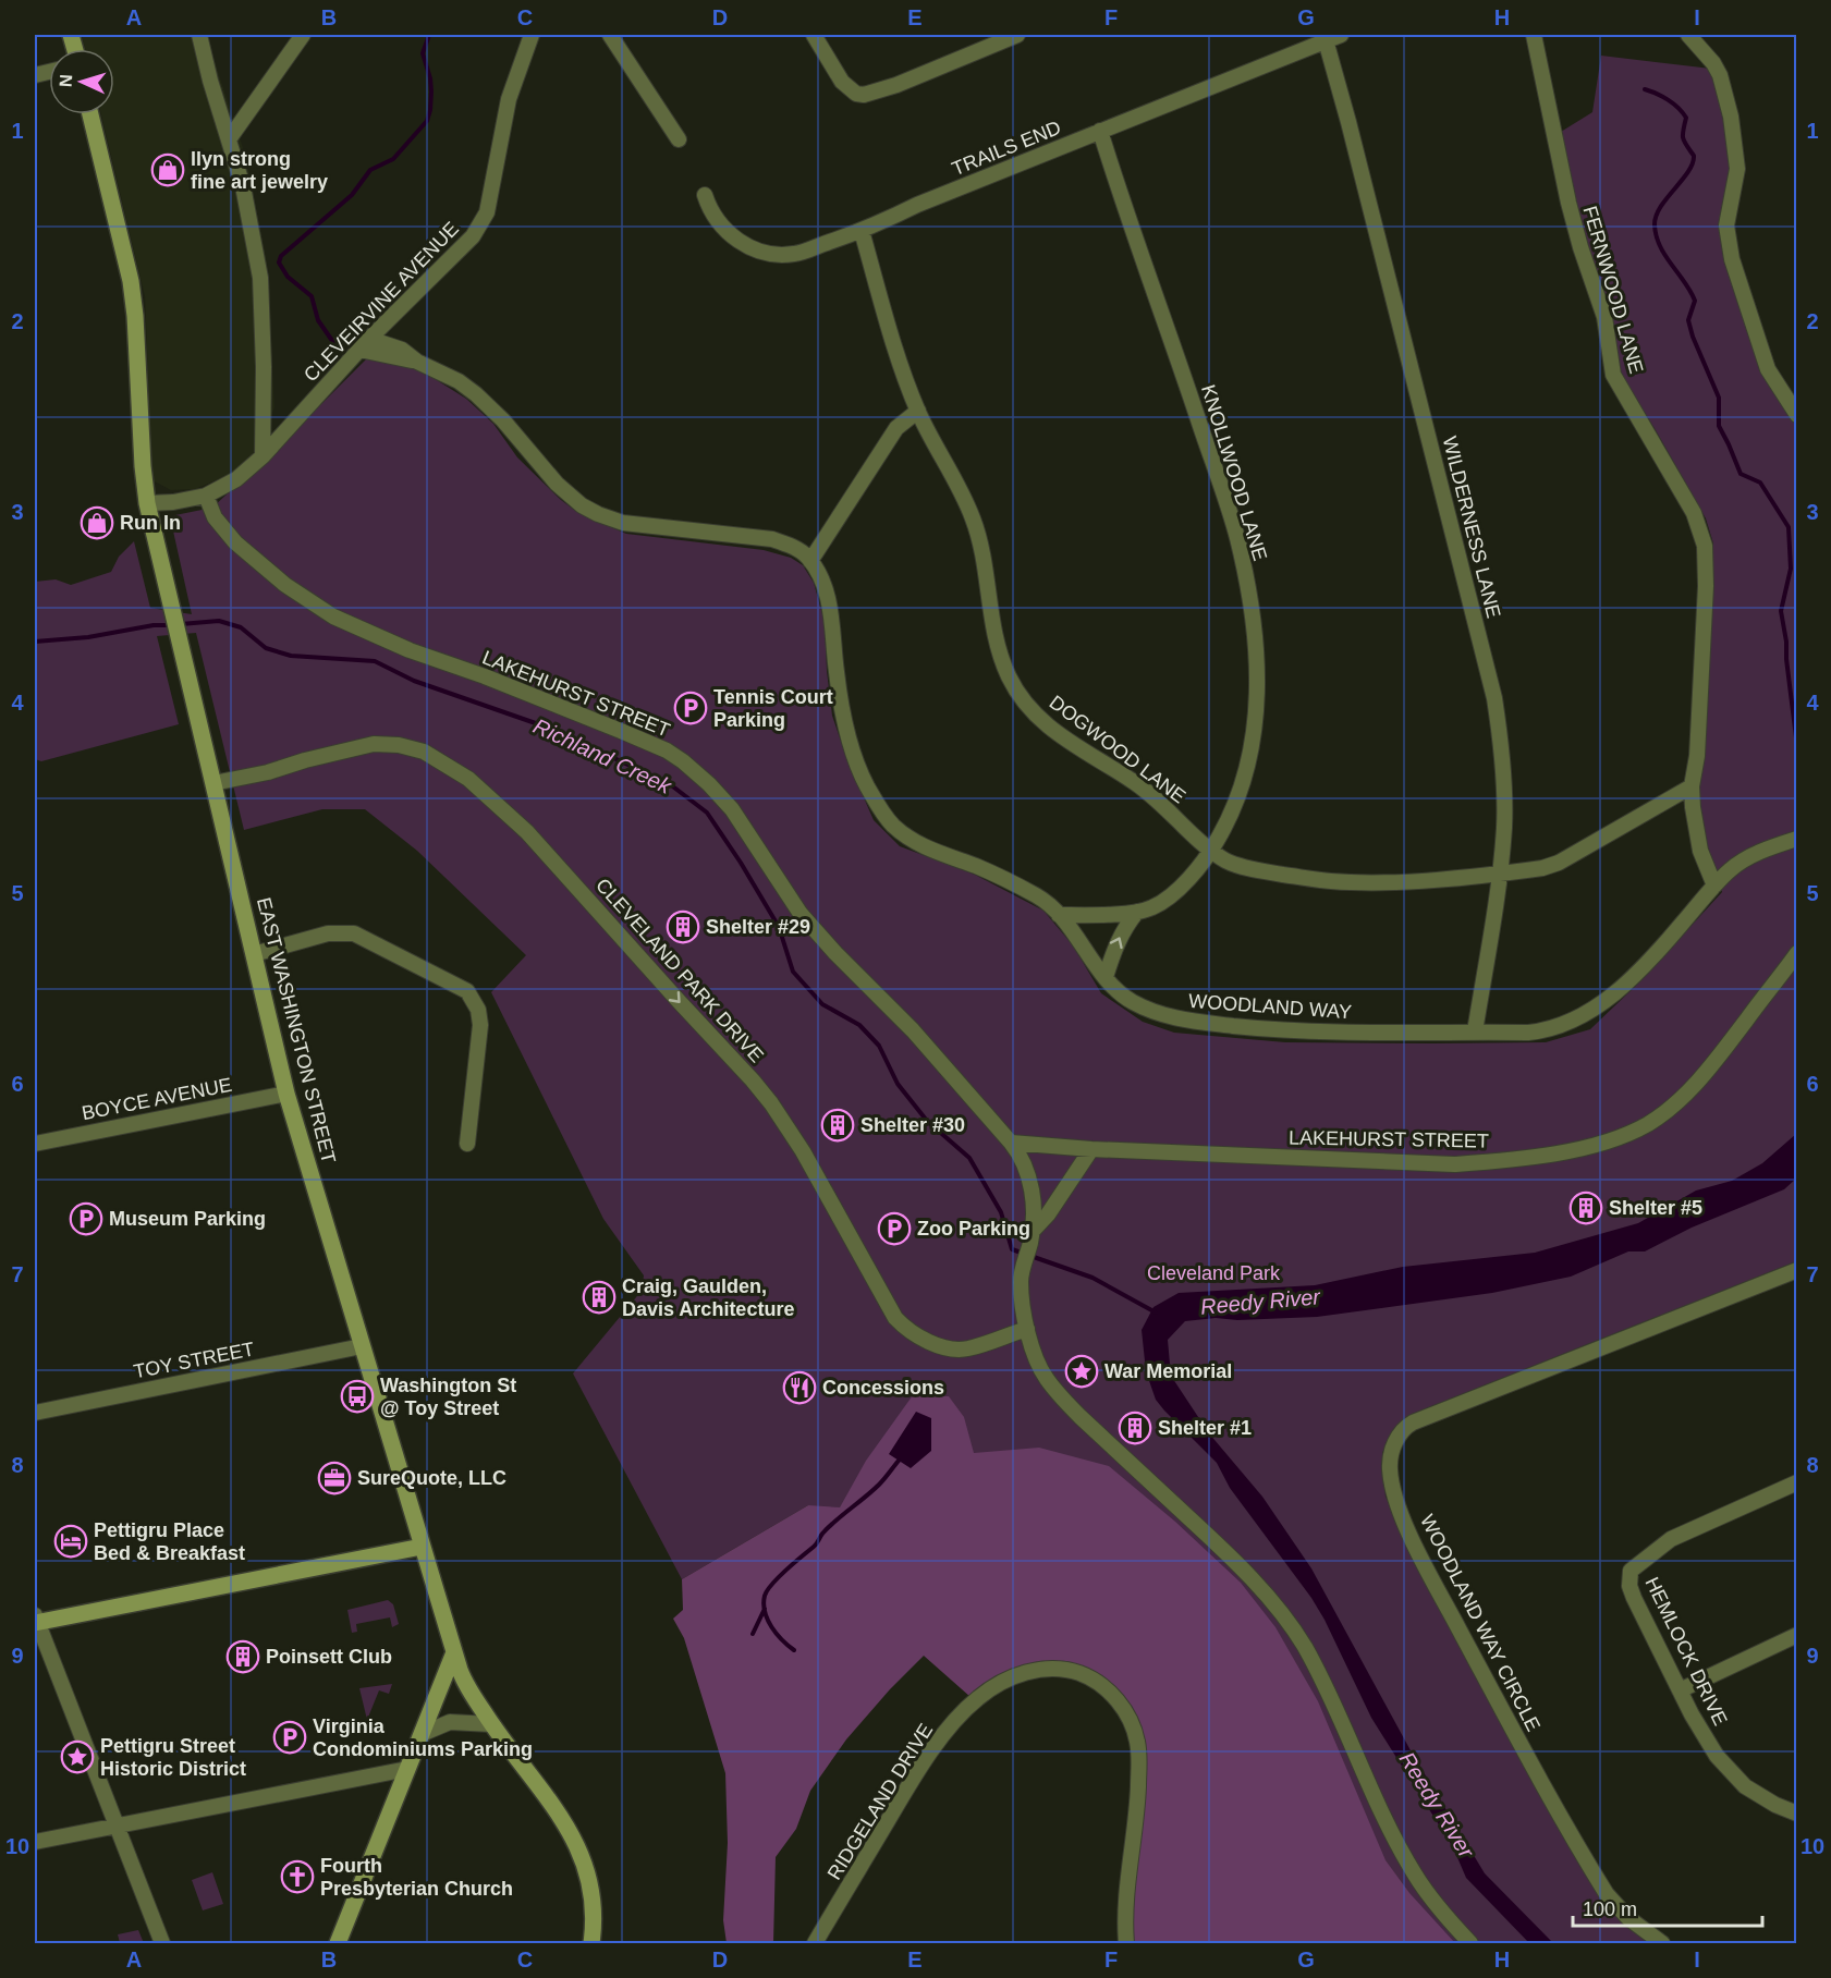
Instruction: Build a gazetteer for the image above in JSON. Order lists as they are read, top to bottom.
{
  "streets": {
    "street": [
      "TRAILS END",
      "FERNWOOD LANE",
      "CLEVEIRVINE AVENUE",
      "KNOLLWOOD LANE",
      "WILDERNESS LANE",
      "LAKEHURST STREET",
      "DOGWOOD LANE",
      "CLEVELAND PARK DRIVE",
      "WOODLAND WAY",
      "EAST WASHINGTON STREET",
      "BOYCE AVENUE",
      "TOY STREET",
      "WOODLAND WAY CIRCLE",
      "HEMLOCK DRIVE",
      "RIDGELAND DRIVE"
    ]
  },
  "crossings": [
    ["TRAILS END", "KNOLLWOOD LANE"],
    ["TRAILS END", "WILDERNESS LANE"],
    ["TRAILS END", "DOGWOOD LANE"],
    ["FERNWOOD LANE", "DOGWOOD LANE"],
    ["FERNWOOD LANE", "WOODLAND WAY"],
    ["CLEVEIRVINE AVENUE", "LAKEHURST STREET"],
    ["CLEVEIRVINE AVENUE", "EAST WASHINGTON STREET"],
    ["KNOLLWOOD LANE", "DOGWOOD LANE"],
    ["KNOLLWOOD LANE", "WOODLAND WAY"],
    ["WILDERNESS LANE", "DOGWOOD LANE"],
    ["WILDERNESS LANE", "WOODLAND WAY"],
    ["CLEVELAND PARK DRIVE", "EAST WASHINGTON STREET"],
    ["EAST WASHINGTON STREET", "BOYCE AVENUE"],
    ["EAST WASHINGTON STREET", "TOY STREET"]
  ],
  "one_way": ["CLEVELAND PARK DRIVE"],
  "water": ["Richland Creek", "Reedy River"],
  "parks": ["Cleveland Park"],
  "places": {
    "shop": ["llyn strong fine art jewelry", "Run In"],
    "parking": [
      "Tennis Court Parking",
      "Museum Parking",
      "Zoo Parking",
      "Virginia Condominiums Parking"
    ],
    "building": [
      "Shelter #29",
      "Shelter #30",
      "Shelter #5",
      "Craig, Gaulden, Davis Architecture",
      "Shelter #1",
      "Poinsett Club"
    ],
    "place": ["War Memorial", "Pettigru Street Historic District"],
    "restaurant": ["Concessions"],
    "bus stop": ["Washington St @ Toy Street"],
    "office": ["SureQuote, LLC"],
    "hotel": ["Pettigru Place Bed & Breakfast"],
    "church": ["Fourth Presbyterian Church"]
  },
  "scale_bar": "100 m",
  "north": "left",
  "grid": {
    "columns": [
      "A",
      "B",
      "C",
      "D",
      "E",
      "F",
      "G",
      "H",
      "I"
    ],
    "rows": [
      "1",
      "2",
      "3",
      "4",
      "5",
      "6",
      "7",
      "8",
      "9",
      "10"
    ]
  }
}
